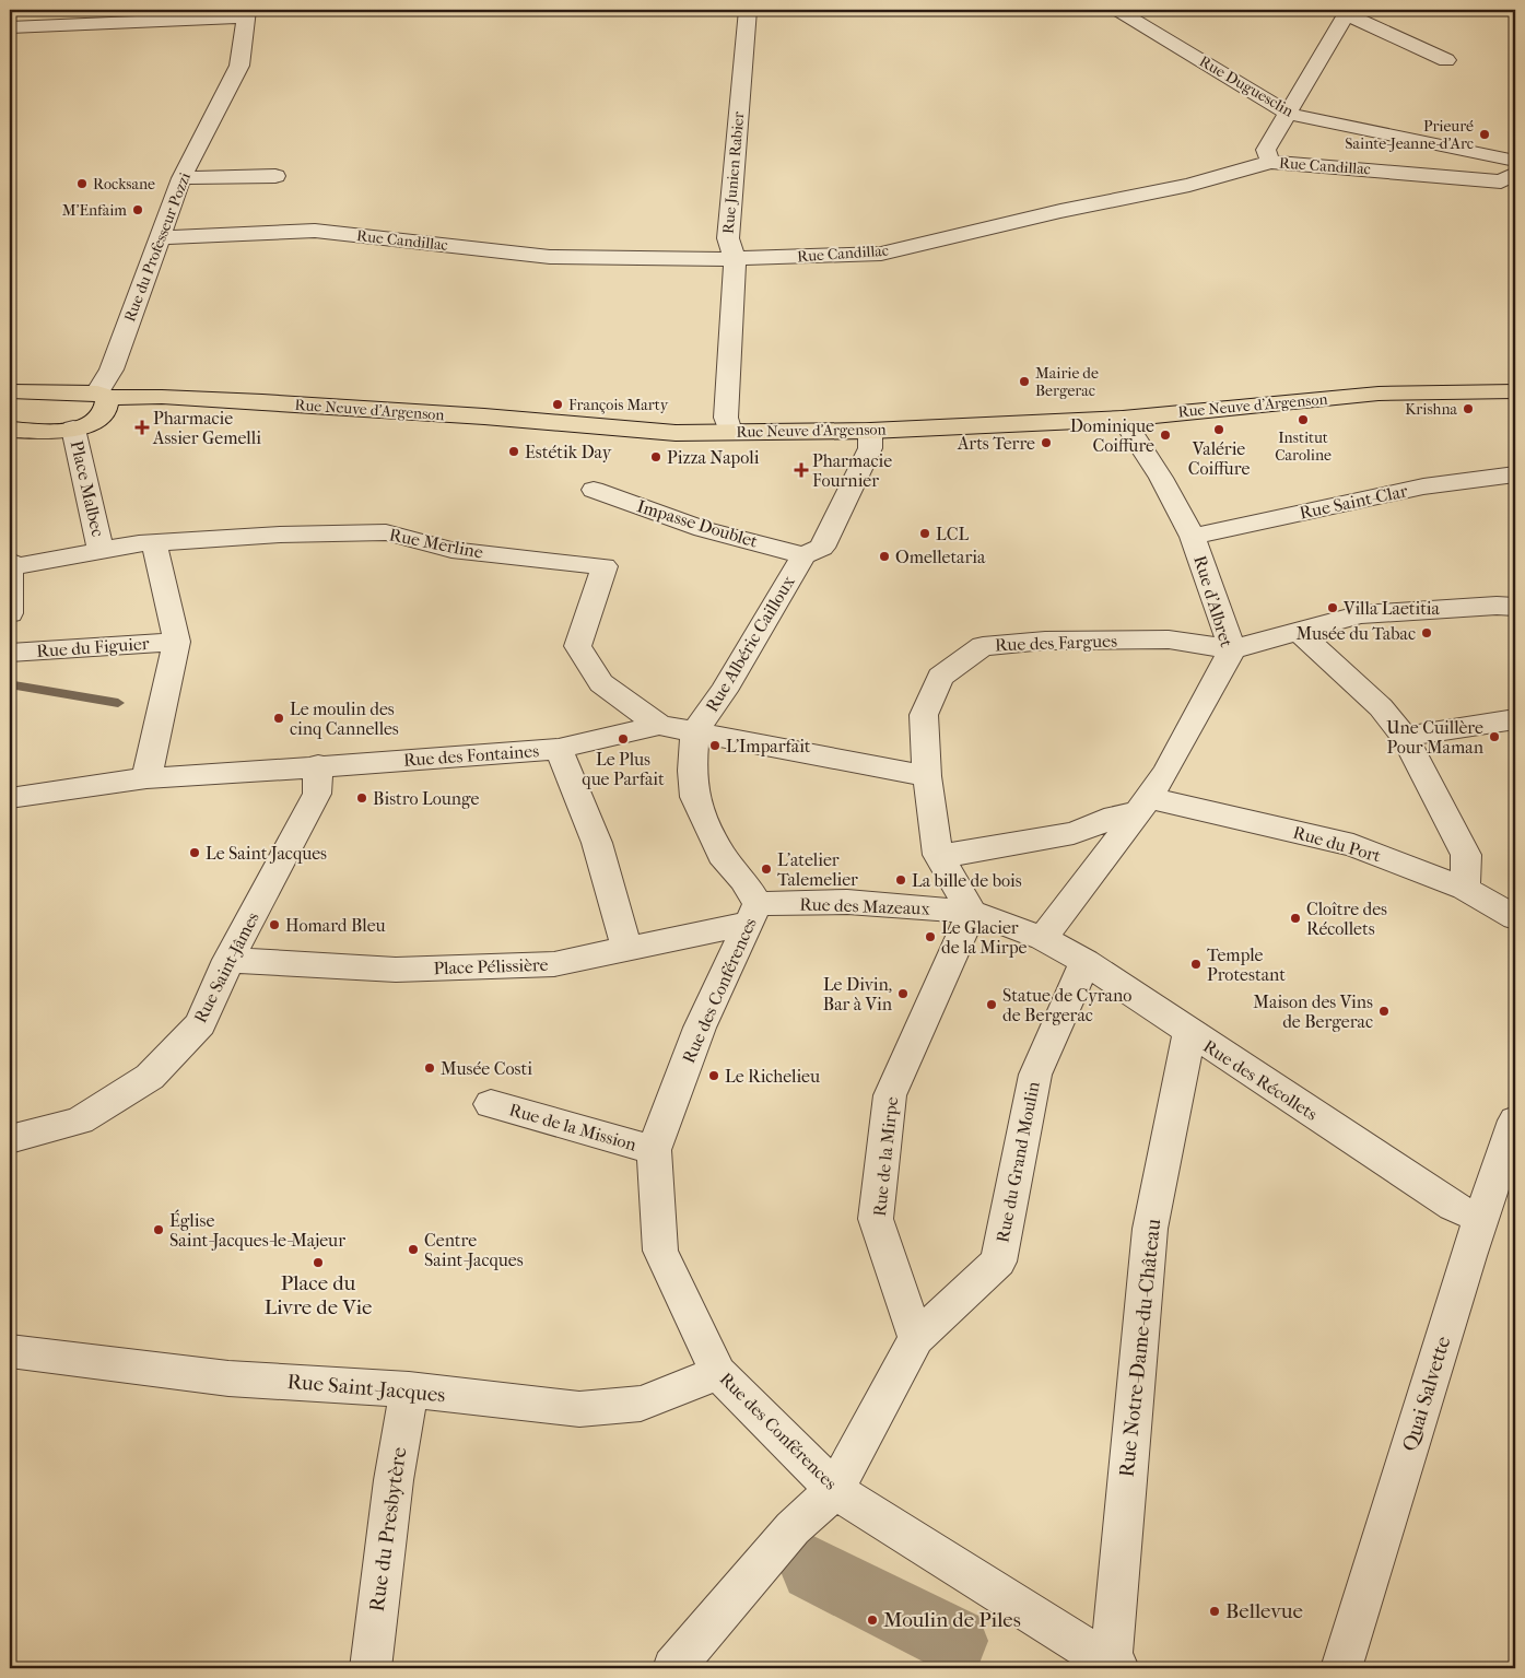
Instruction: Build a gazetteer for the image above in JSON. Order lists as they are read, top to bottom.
{
  "streets": {
    "main road": ["Rue Neuve d'Argenson"],
    "street": [
      "Rue Duguesclin",
      "Rue Candillac",
      "Rue Junien Rabier",
      "Rue du Professeur Pozzi",
      "Place Malbec",
      "Rue Saint-Clar",
      "Impasse Doublet",
      "Rue Merline",
      "Rue d'Albret",
      "Rue des Fargues",
      "Rue Albéric Cailloux",
      "Rue du Figuier",
      "Rue des Fontaines",
      "Rue du Port",
      "Rue des Mazeaux",
      "Place Pélissière",
      "Rue Saint-Jâmes",
      "Rue des Conférences",
      "Rue des Récollets",
      "Rue de la Mission",
      "Rue de la Mirpe",
      "Rue du Grand Moulin",
      "Rue Notre-Dame-du-Château",
      "Rue Saint-Jacques",
      "Quai Salvette",
      "Rue du Presbytère"
    ]
  },
  "crossings": [
    ["Rue Candillac", "Rue Junien Rabier"],
    ["Rue Candillac", "Rue du Professeur Pozzi"],
    ["Rue Junien Rabier", "Rue Neuve d'Argenson"],
    ["Rue du Professeur Pozzi", "Rue Neuve d'Argenson"],
    ["Rue Neuve d'Argenson", "Rue d'Albret"],
    ["Place Malbec", "Rue Merline"],
    ["Rue Saint-Clar", "Rue d'Albret"],
    ["Impasse Doublet", "Rue Albéric Cailloux"],
    ["Rue Merline", "Rue des Fontaines"],
    ["Rue d'Albret", "Rue des Fargues"],
    ["Rue d'Albret", "Rue du Port"],
    ["Rue d'Albret", "Rue des Mazeaux"],
    ["Rue d'Albret", "Rue des Récollets"],
    ["Rue des Fargues", "Rue des Fontaines"],
    ["Rue Albéric Cailloux", "Rue des Fontaines"],
    ["Rue Albéric Cailloux", "Rue des Conférences"],
    ["Rue des Fontaines", "Rue Saint-Jâmes"],
    ["Rue des Fontaines", "Rue des Conférences"],
    ["Rue des Mazeaux", "Place Pélissière"],
    ["Rue des Mazeaux", "Rue des Conférences"],
    ["Rue des Mazeaux", "Rue des Récollets"],
    ["Rue des Mazeaux", "Rue de la Mirpe"],
    ["Place Pélissière", "Rue Saint-Jâmes"],
    ["Place Pélissière", "Rue des Conférences"],
    ["Rue des Conférences", "Rue de la Mission"],
    ["Rue des Conférences", "Rue Notre-Dame-du-Château"],
    ["Rue des Conférences", "Rue Saint-Jacques"],
    ["Rue des Récollets", "Rue du Grand Moulin"],
    ["Rue des Récollets", "Rue Notre-Dame-du-Château"],
    ["Rue des Récollets", "Quai Salvette"],
    ["Rue de la Mirpe", "Rue du Grand Moulin"],
    ["Rue Saint-Jacques", "Rue du Presbytère"]
  ],
  "places": {
    "other": [
      "Prieuré Sainte-Jeanne-d'Arc",
      "Rocksane",
      "M'Enfaim",
      "Mairie de Bergerac",
      "François Marty",
      "Krishna",
      "Institut Caroline",
      "Valérie Coiffure",
      "Dominique Coiffure",
      "Arts Terre",
      "Estétik Day",
      "Pizza Napoli",
      "LCL",
      "Omelletaria",
      "Villa Laetitia",
      "Musée du Tabac",
      "Le moulin des cinq Cannelles",
      "Une Cuillère Pour Maman",
      "Le Plus que Parfait",
      "L'Imparfait",
      "Bistro Lounge",
      "Le Saint Jacques",
      "L'atelier Talemelier",
      "La bille de bois",
      "Cloître des Récollets",
      "Homard Bleu",
      "Le Glacier de la Mirpe",
      "Temple Protestant",
      "Le Divin, Bar à Vin",
      "Statue de Cyrano de Bergerac",
      "Maison des Vins de Bergerac",
      "Musée Costi",
      "Le Richelieu",
      "Église Saint-Jacques-le-Majeur",
      "Centre Saint-Jacques",
      "Place du Livre de Vie",
      "Bellevue",
      "Moulin de Piles"
    ],
    "health": ["Pharmacie Assier Gemelli", "Pharmacie Fournier"]
  }
}
